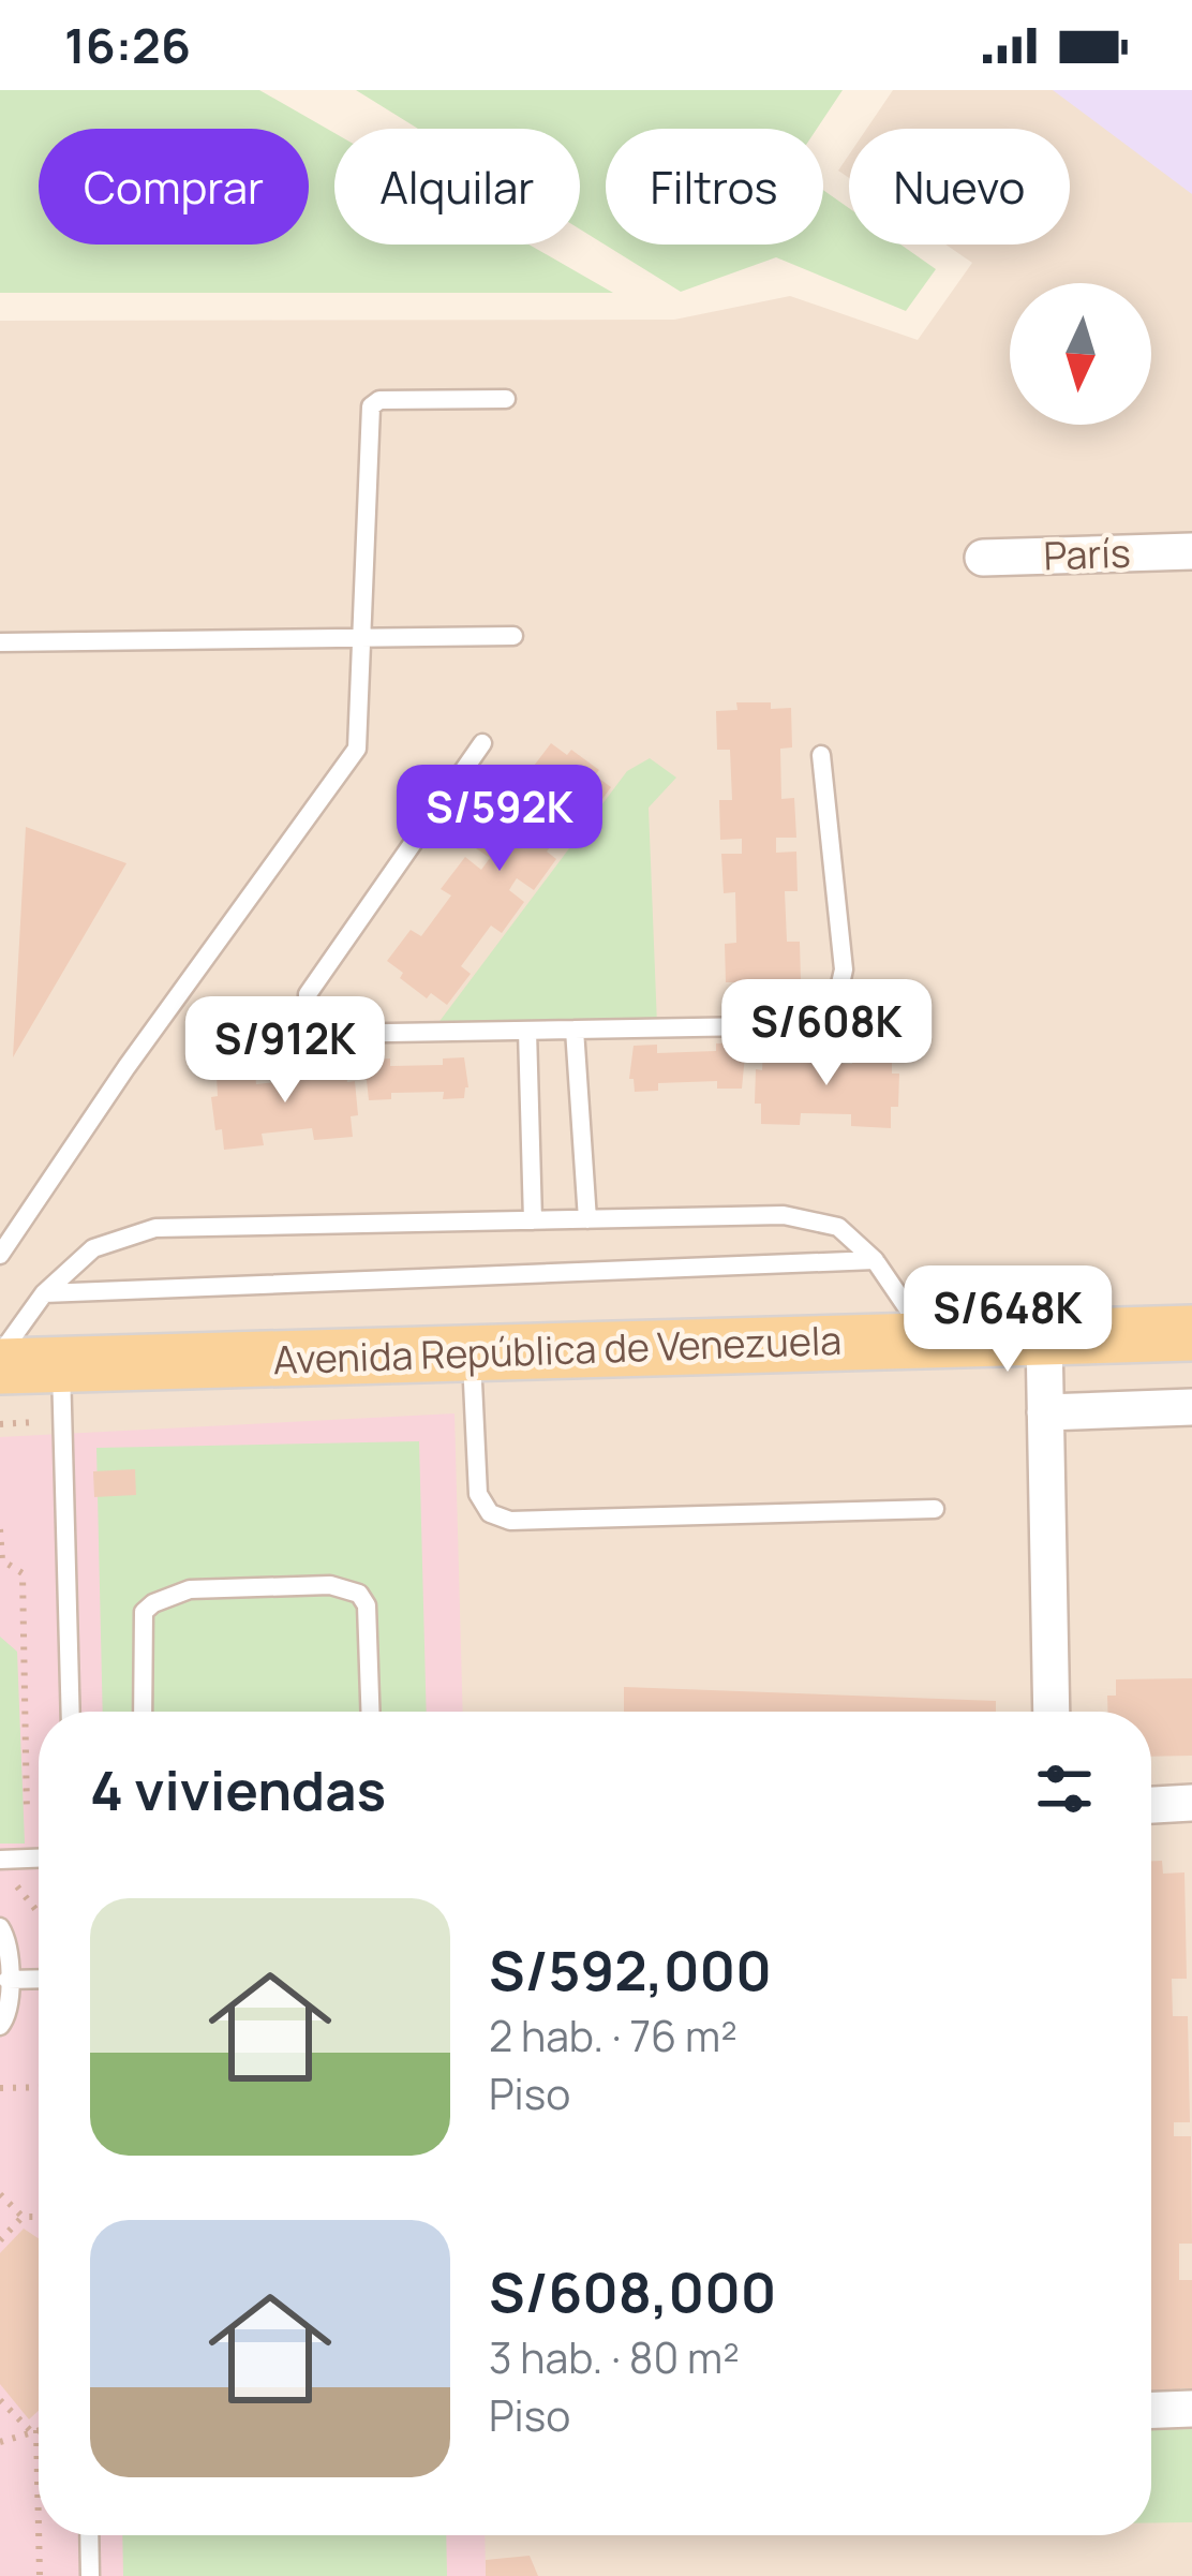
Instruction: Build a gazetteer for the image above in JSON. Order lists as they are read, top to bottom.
{
  "streets": {
    "main road": ["Avenida República de Venezuela"],
    "street": ["París"]
  },
  "north": "bottom",
  "page": {
    "status": "16:26",
    "chip": [
      "Comprar",
      "Alquilar",
      "Filtros",
      "Nuevo"
    ],
    "price": [
      "S/592K",
      "S/608K",
      "S/912K",
      "S/648K"
    ],
    "heading": "4 viviendas",
    "list": [
      {
        "name": "S/592,000",
        "note": "2 hab. · 76 m² · Piso"
      },
      {
        "name": "S/608,000",
        "note": "3 hab. · 80 m² · Piso"
      }
    ]
  }
}
